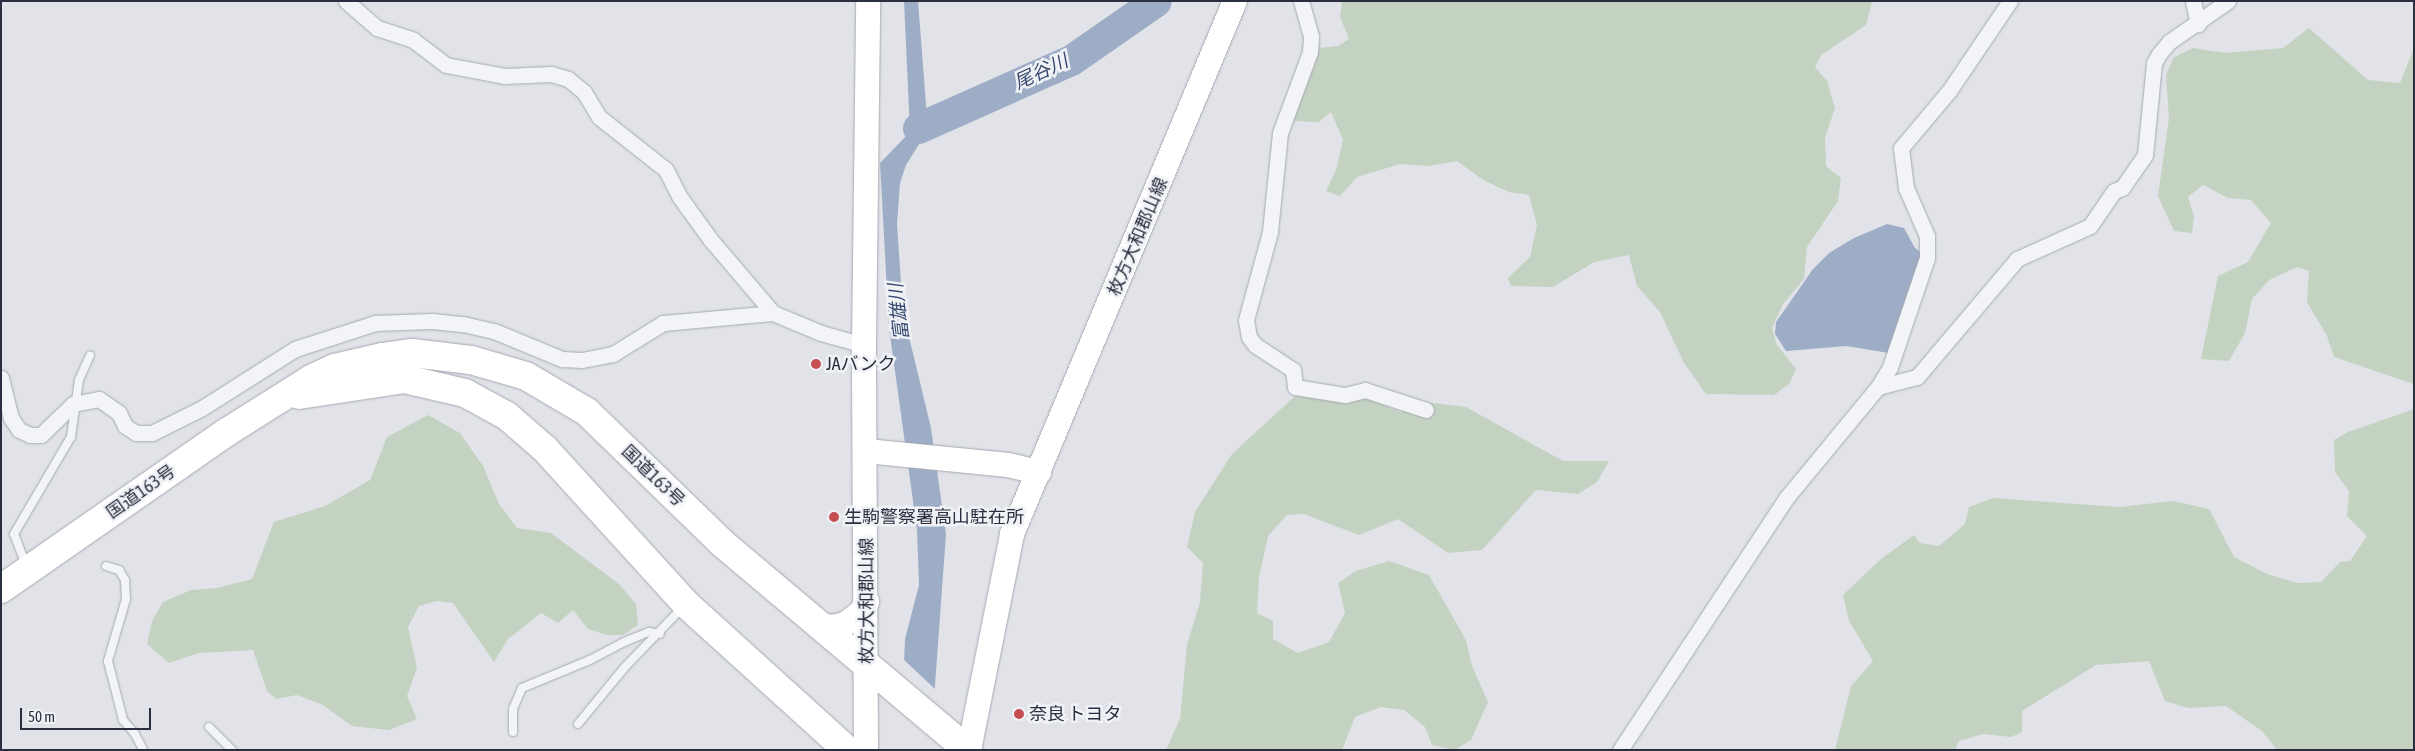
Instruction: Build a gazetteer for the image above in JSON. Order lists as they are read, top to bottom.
{
  "streets": {
    "highway": ["国道163号"],
    "main road": ["枚方大和郡山線"]
  },
  "crossings": [
    ["枚方大和郡山線", "国道163号"]
  ],
  "water": ["尾谷川", "富雄川"],
  "places": ["JAバンク", "生駒警察署高山駐在所", "奈良 トヨタ"],
  "scale_bar": "50 m"
}
